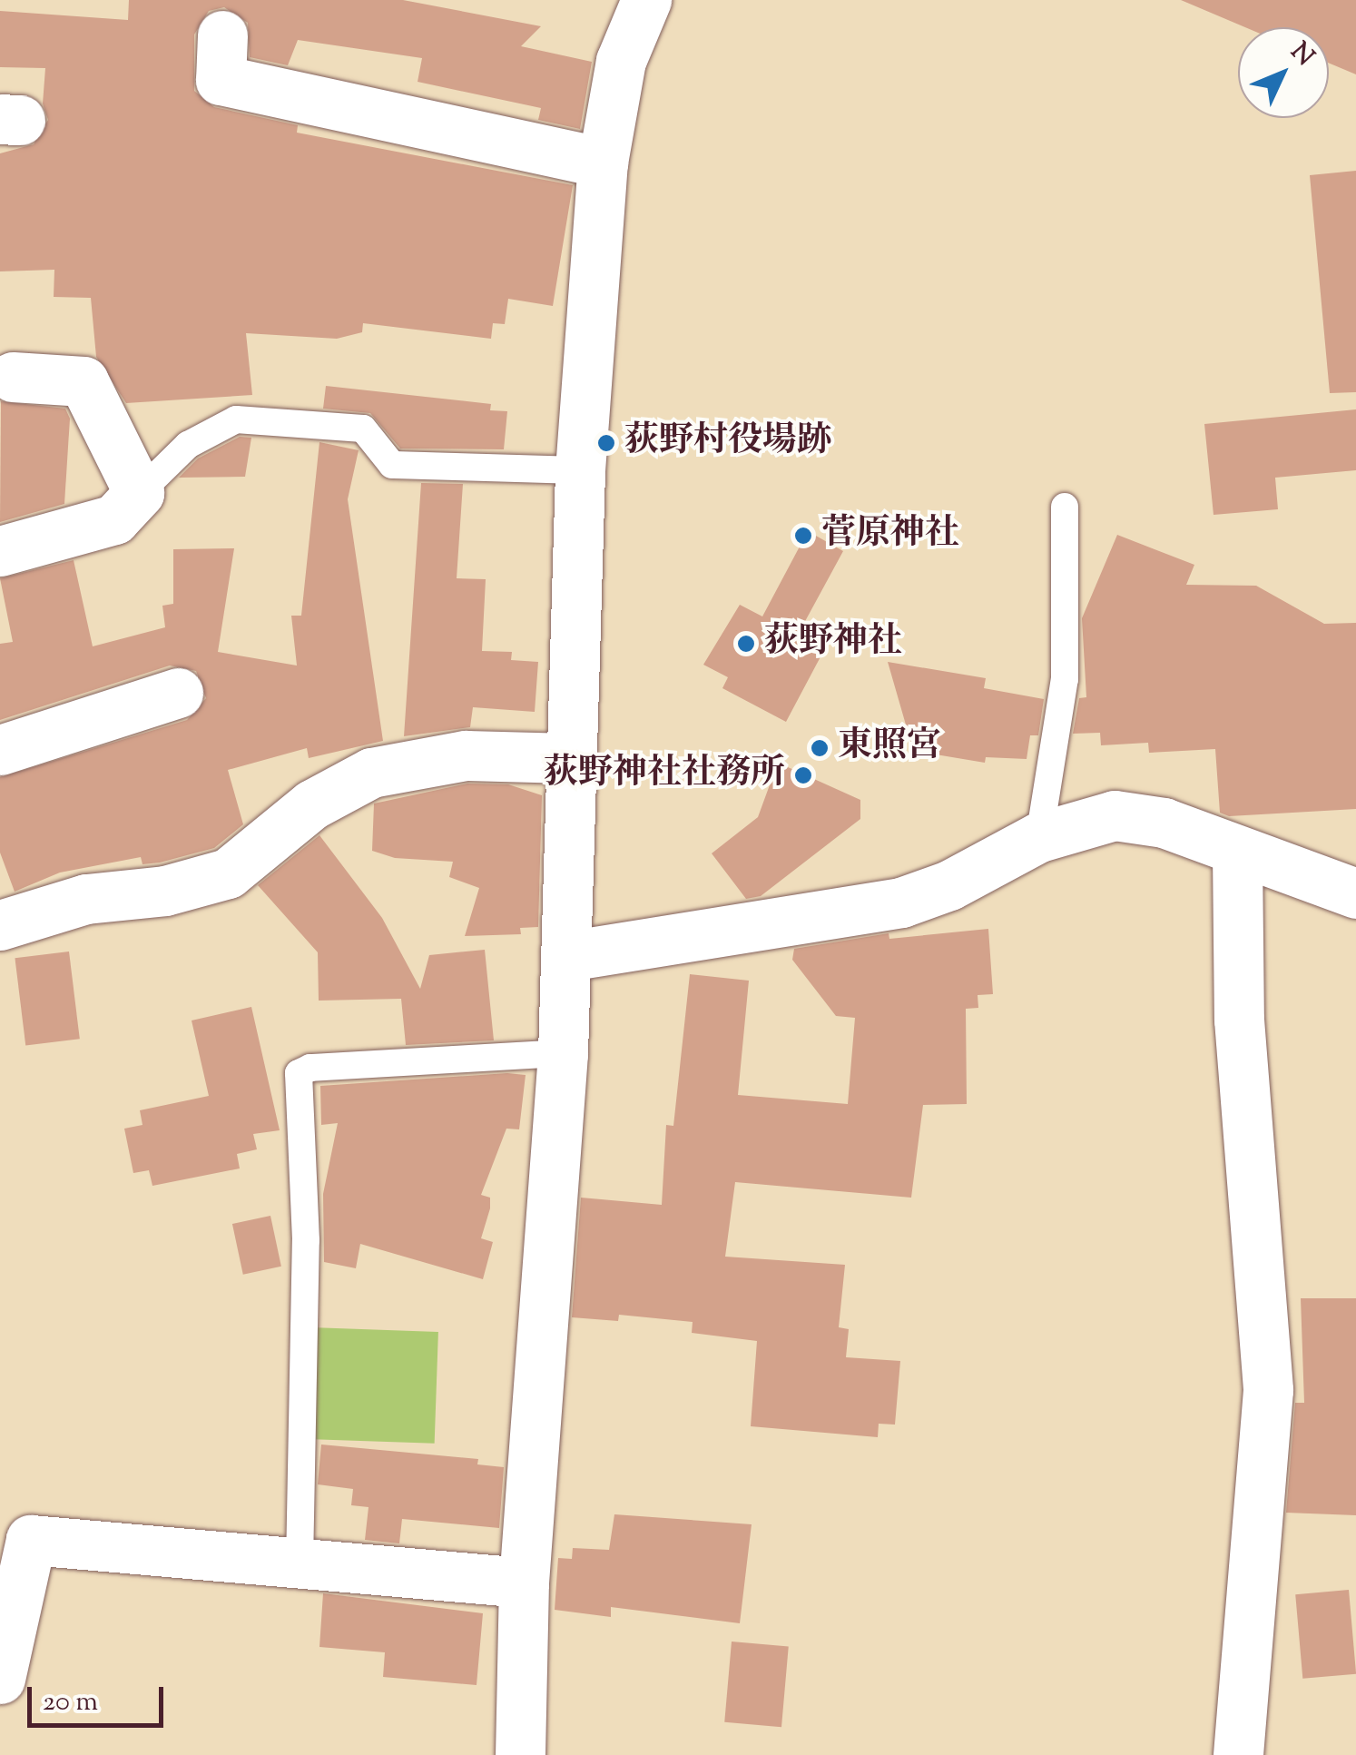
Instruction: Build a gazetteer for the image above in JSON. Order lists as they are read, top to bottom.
{
  "places": [
    "荻野村役場跡",
    "菅原神社",
    "荻野神社",
    "東照宮",
    "荻野神社社務所"
  ],
  "scale_bar": "20 m",
  "north": "top right"
}
